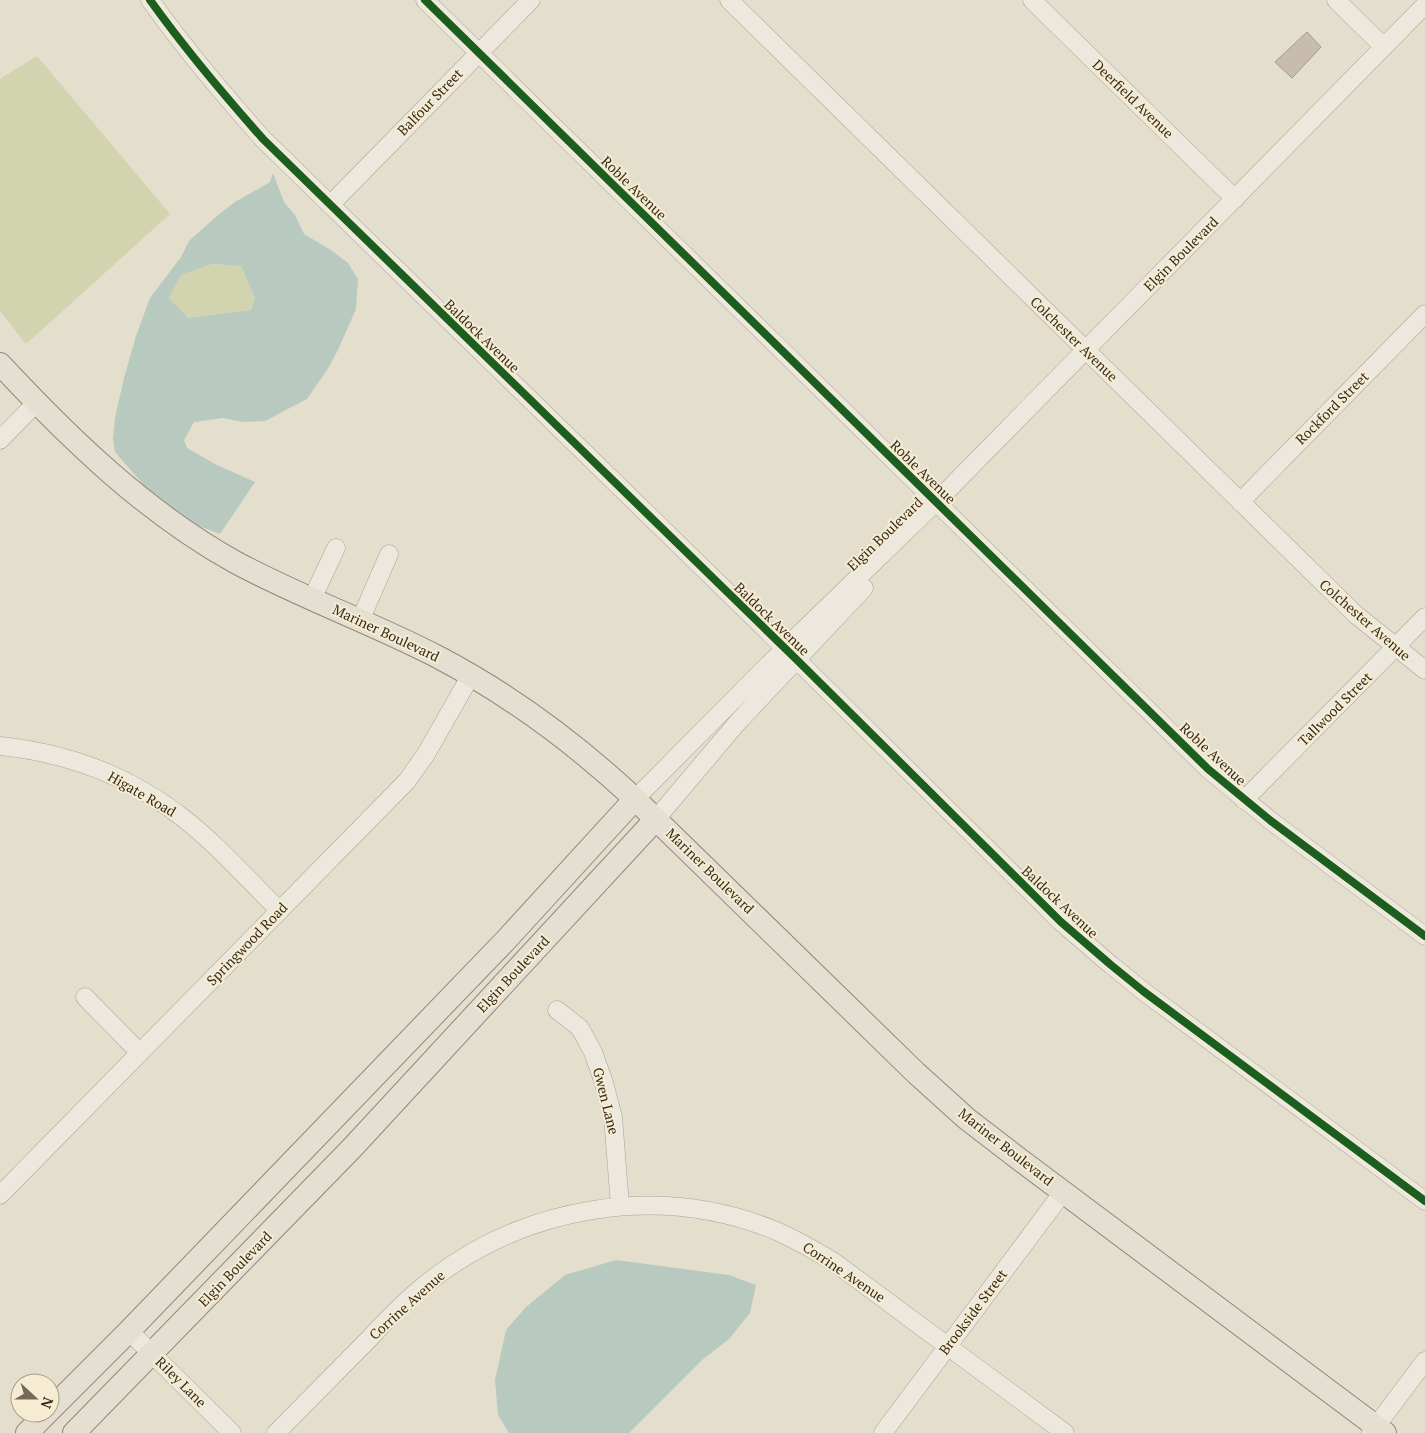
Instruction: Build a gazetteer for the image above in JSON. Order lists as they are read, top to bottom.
{
  "streets": {
    "main road": ["Elgin Boulevard", "Mariner Boulevard"],
    "street": [
      "Deerfield Avenue",
      "Balfour Street",
      "Roble Avenue",
      "Baldock Avenue",
      "Colchester Avenue",
      "Rockford Street",
      "Tallwood Street",
      "Higate Road",
      "Springwood Road",
      "Gwen Lane",
      "Corrine Avenue",
      "Brookside Street",
      "Riley Lane"
    ]
  },
  "crossings": [
    ["Deerfield Avenue", "Elgin Boulevard"],
    ["Balfour Street", "Roble Avenue"],
    ["Balfour Street", "Baldock Avenue"],
    ["Roble Avenue", "Elgin Boulevard"],
    ["Roble Avenue", "Tallwood Street"],
    ["Elgin Boulevard", "Baldock Avenue"],
    ["Elgin Boulevard", "Colchester Avenue"],
    ["Elgin Boulevard", "Mariner Boulevard"],
    ["Elgin Boulevard", "Riley Lane"],
    ["Colchester Avenue", "Rockford Street"],
    ["Colchester Avenue", "Tallwood Street"],
    ["Mariner Boulevard", "Springwood Road"],
    ["Mariner Boulevard", "Brookside Street"],
    ["Higate Road", "Springwood Road"],
    ["Gwen Lane", "Corrine Avenue"],
    ["Corrine Avenue", "Brookside Street"]
  ],
  "north": "right"
}
